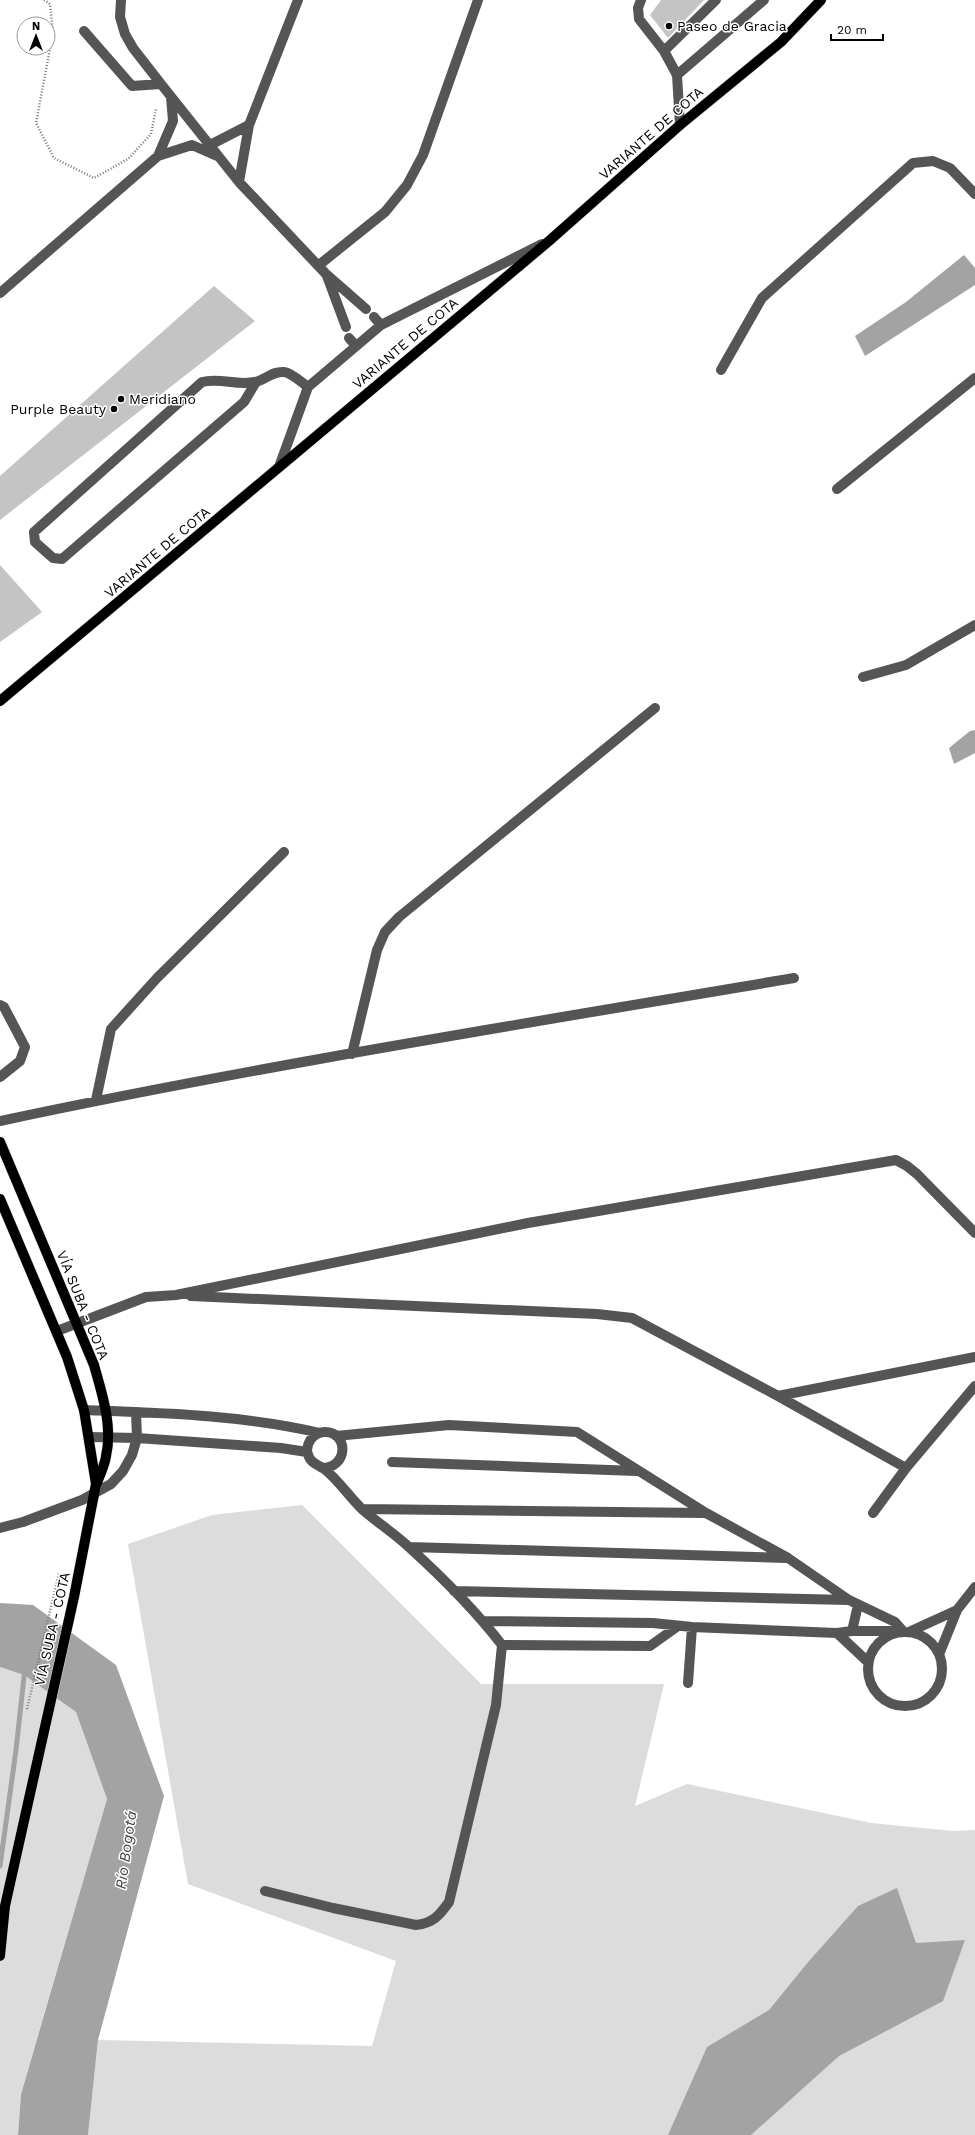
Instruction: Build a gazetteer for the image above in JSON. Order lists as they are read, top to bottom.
{
  "streets": {
    "main road": ["VARIANTE DE COTA", "VÍA SUBA - COTA"]
  },
  "water": ["Río Bogotá"],
  "places": ["Paseo de Gracia", "Meridiano", "Purple Beauty"],
  "scale_bar": "20 m",
  "north": "top"
}
